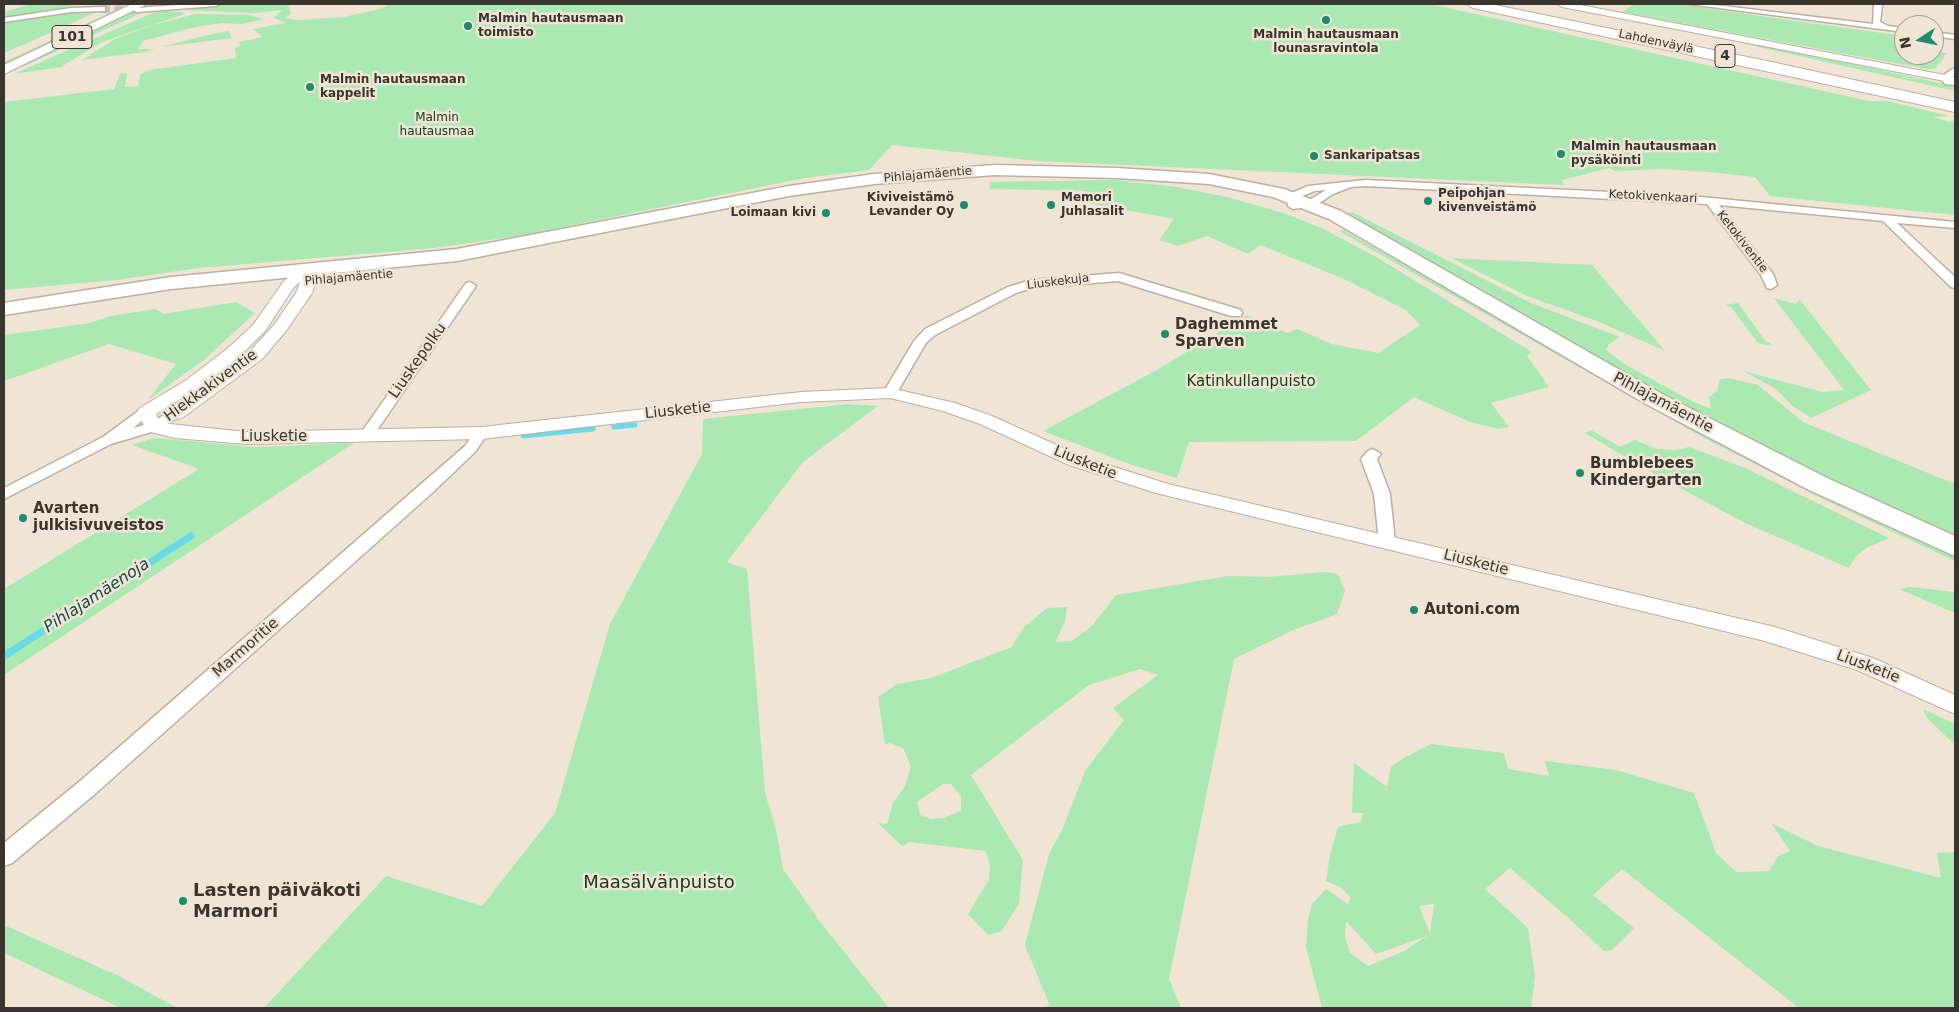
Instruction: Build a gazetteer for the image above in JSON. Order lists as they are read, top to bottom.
{
  "streets": {
    "highway": ["101", "Lahdenväylä", "4"],
    "main road": ["Pihlajamäentie"],
    "street": [
      "Ketokivenkaari",
      "Ketokiventie",
      "Liuskekuja",
      "Liuskepolku",
      "Hiekkakiventie",
      "Liusketie",
      "Marmoritie"
    ]
  },
  "crossings": [
    ["Pihlajamäentie", "Ketokivenkaari"],
    ["Pihlajamäentie", "Hiekkakiventie"],
    ["Ketokivenkaari", "Ketokiventie"],
    ["Liuskekuja", "Liusketie"],
    ["Liuskepolku", "Liusketie"],
    ["Hiekkakiventie", "Liusketie"],
    ["Liusketie", "Marmoritie"]
  ],
  "water": ["Pihlajamäenoja"],
  "parks": ["Malmin hautausmaa", "Katinkullanpuisto", "Maasälvänpuisto"],
  "places": [
    "Malmin hautausmaan lounasravintola",
    "Malmin hautausmaan toimisto",
    "Malmin hautausmaan kappelit",
    "Malmin hautausmaan pysäköinti",
    "Sankaripatsas",
    "Peipohjan kivenveistämö",
    "Kiviveistämö Levander Oy",
    "Memori Juhlasalit",
    "Loimaan kivi",
    "Daghemmet Sparven",
    "Bumblebees Kindergarten",
    "Avarten julkisivuveistos",
    "Autoni.com",
    "Lasten päiväkoti Marmori"
  ],
  "north": "left"
}
